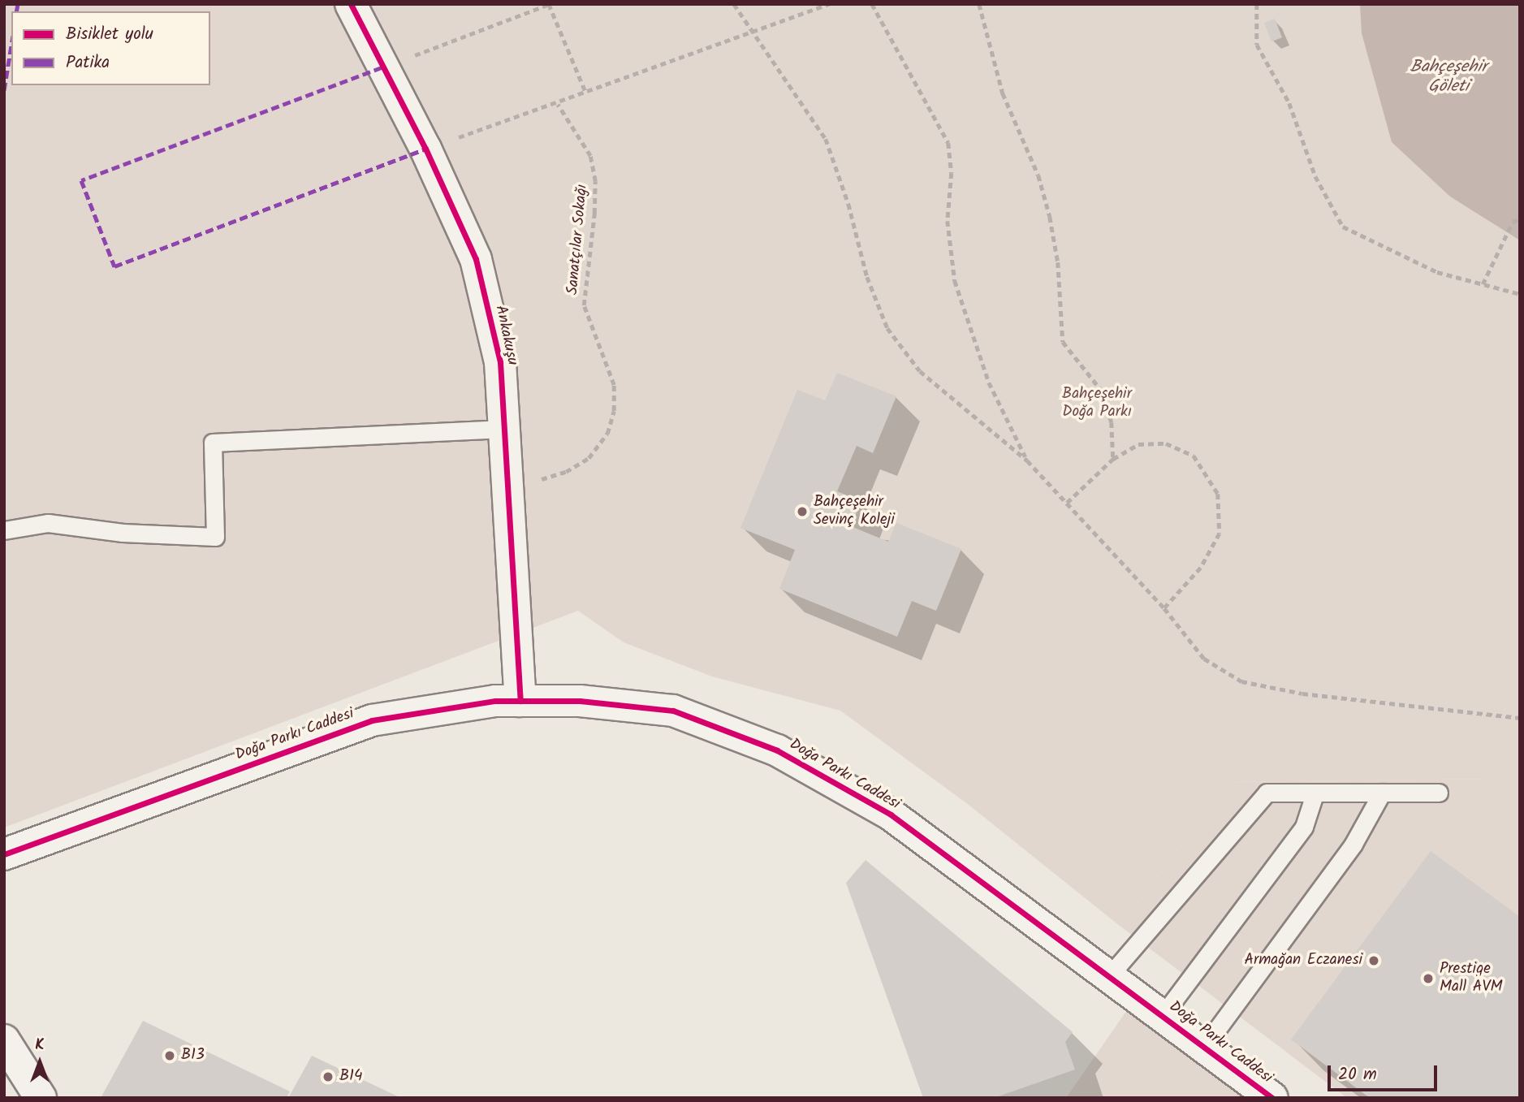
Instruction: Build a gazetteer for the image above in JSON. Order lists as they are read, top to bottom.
{
  "streets": {
    "street": ["Ankakuşu", "Doğa Parkı Caddesi"],
    "path": ["Sanatçılar Sokağı"]
  },
  "crossings": [
    ["Sanatçılar Sokağı", "Ankakuşu"],
    ["Ankakuşu", "Doğa Parkı Caddesi"]
  ],
  "water": ["Bahçeşehir Göleti"],
  "parks": ["Bahçeşehir Doğa Parkı"],
  "places": [
    "Bahçeşehir Sevinç Koleji",
    "Armağan Eczanesi",
    "Prestige Mall AVM",
    "B13",
    "B14"
  ],
  "legend": ["Bisiklet yolu", "Patika"],
  "scale_bar": "20 m",
  "north": "top"
}
